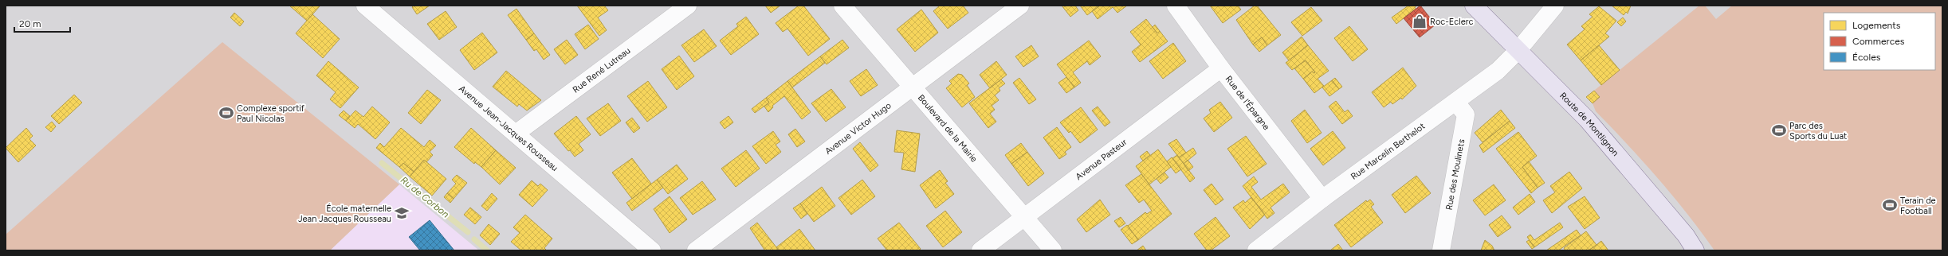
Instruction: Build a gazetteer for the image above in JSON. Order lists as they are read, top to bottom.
{
  "streets": {
    "main road": ["Route de Montlignon"],
    "street": [
      "Rue René Lutreau",
      "Rue de l'Épargne",
      "Avenue Jean-Jacques Rousseau",
      "Avenue Victor Hugo",
      "Boulevard de la Mairie",
      "Rue Marcelin Berthelot",
      "Avenue Pasteur",
      "Rue des Moulinets"
    ]
  },
  "crossings": [
    ["Rue René Lutreau", "Avenue Jean-Jacques Rousseau"],
    ["Rue de l'Épargne", "Rue Marcelin Berthelot"],
    ["Rue de l'Épargne", "Avenue Pasteur"],
    ["Route de Montlignon", "Rue Marcelin Berthelot"],
    ["Avenue Victor Hugo", "Boulevard de la Mairie"],
    ["Boulevard de la Mairie", "Avenue Pasteur"],
    ["Rue Marcelin Berthelot", "Rue des Moulinets"]
  ],
  "water": ["Ru de Corbon"],
  "places": {
    "shop": ["Roc-Eclerc"],
    "sports": ["Complexe sportif Paul Nicolas", "Parc des Sports du Luat", "Terain de Football"],
    "school or university": ["École maternelle Jean Jacques Rousseau"]
  },
  "legend": ["Logements", "Commerces", "Écoles"],
  "scale_bar": "20 m"
}
